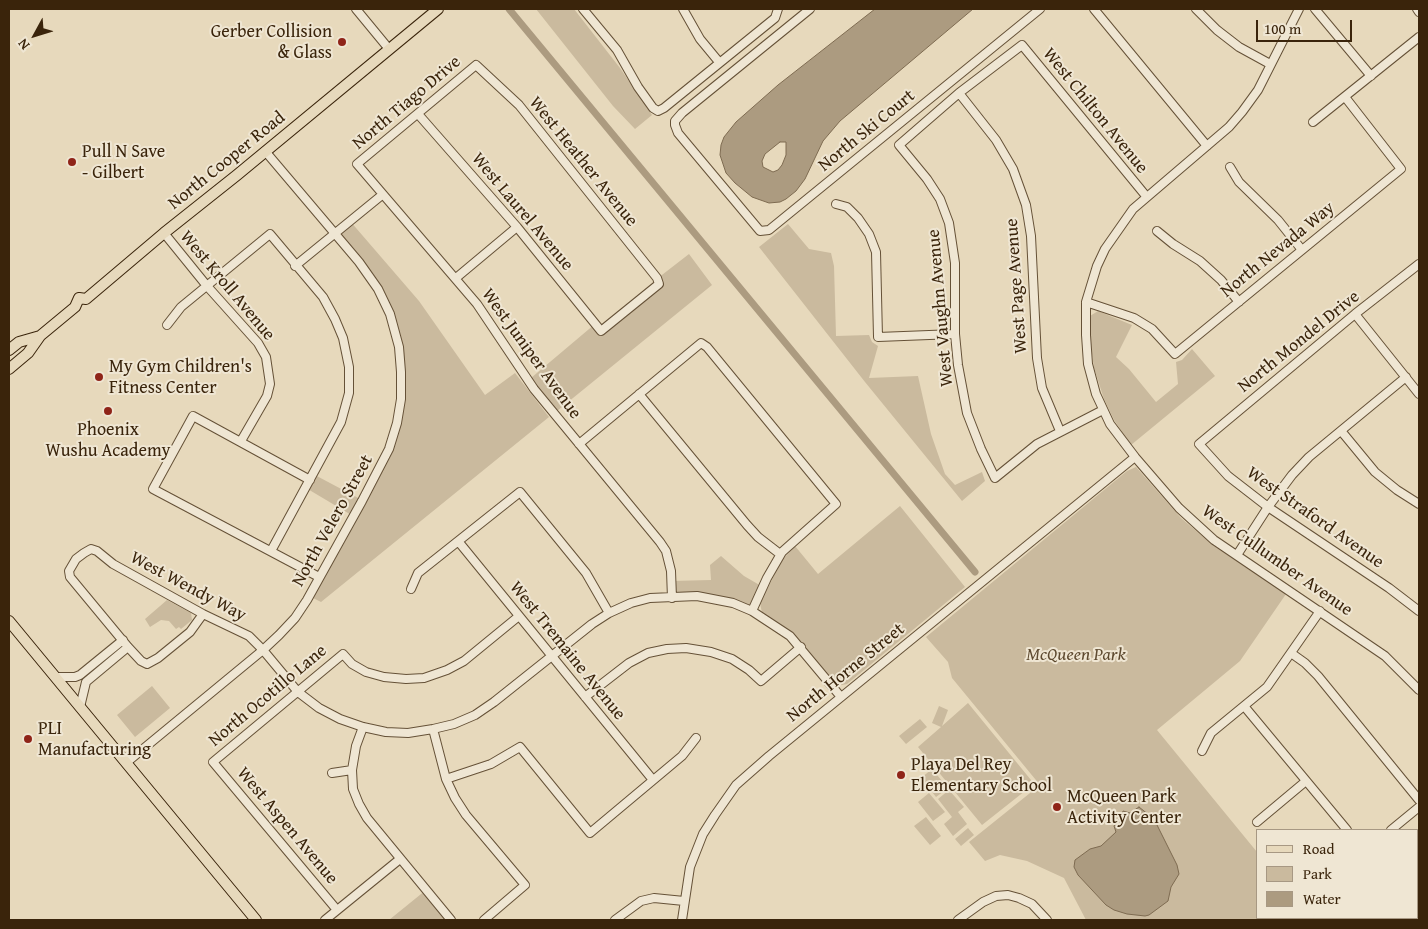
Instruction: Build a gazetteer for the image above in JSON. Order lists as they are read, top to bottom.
{
  "streets": {
    "main road": ["North Cooper Road"],
    "street": [
      "North Tiago Drive",
      "West Chilton Avenue",
      "North Ski Court",
      "West Heather Avenue",
      "West Laurel Avenue",
      "North Nevada Way",
      "West Kroll Avenue",
      "West Page Avenue",
      "West Vaughn Avenue",
      "North Mondel Drive",
      "West Juniper Avenue",
      "West Straford Avenue",
      "North Velero Street",
      "West Cullumber Avenue",
      "West Wendy Way",
      "West Tremaine Avenue",
      "North Horne Street",
      "North Ocotillo Lane",
      "West Aspen Avenue"
    ]
  },
  "crossings": [
    ["North Tiago Drive", "West Heather Avenue"],
    ["North Tiago Drive", "West Laurel Avenue"],
    ["North Tiago Drive", "West Juniper Avenue"],
    ["West Chilton Avenue", "West Page Avenue"],
    ["West Chilton Avenue", "West Vaughn Avenue"],
    ["West Chilton Avenue", "West Cullumber Avenue"],
    ["North Cooper Road", "West Kroll Avenue"],
    ["North Cooper Road", "North Velero Street"],
    ["West Heather Avenue", "West Laurel Avenue"],
    ["North Nevada Way", "West Cullumber Avenue"],
    ["West Page Avenue", "West Vaughn Avenue"],
    ["North Mondel Drive", "West Straford Avenue"],
    ["West Juniper Avenue", "West Wendy Way"],
    ["North Velero Street", "West Wendy Way"],
    ["West Cullumber Avenue", "North Horne Street"],
    ["West Wendy Way", "West Tremaine Avenue"],
    ["West Wendy Way", "North Horne Street"],
    ["West Wendy Way", "North Ocotillo Lane"],
    ["West Tremaine Avenue", "North Ocotillo Lane"],
    ["North Ocotillo Lane", "West Aspen Avenue"]
  ],
  "parks": ["McQueen Park"],
  "places": [
    "Gerber Collision & Glass",
    "Pull N Save - Gilbert",
    "My Gym Children's Fitness Center",
    "Phoenix Wushu Academy",
    "PLI Manufacturing",
    "Playa Del Rey Elementary School",
    "McQueen Park Activity Center"
  ],
  "legend": ["Road", "Park", "Water"],
  "scale_bar": "100 m",
  "north": "bottom left"
}
